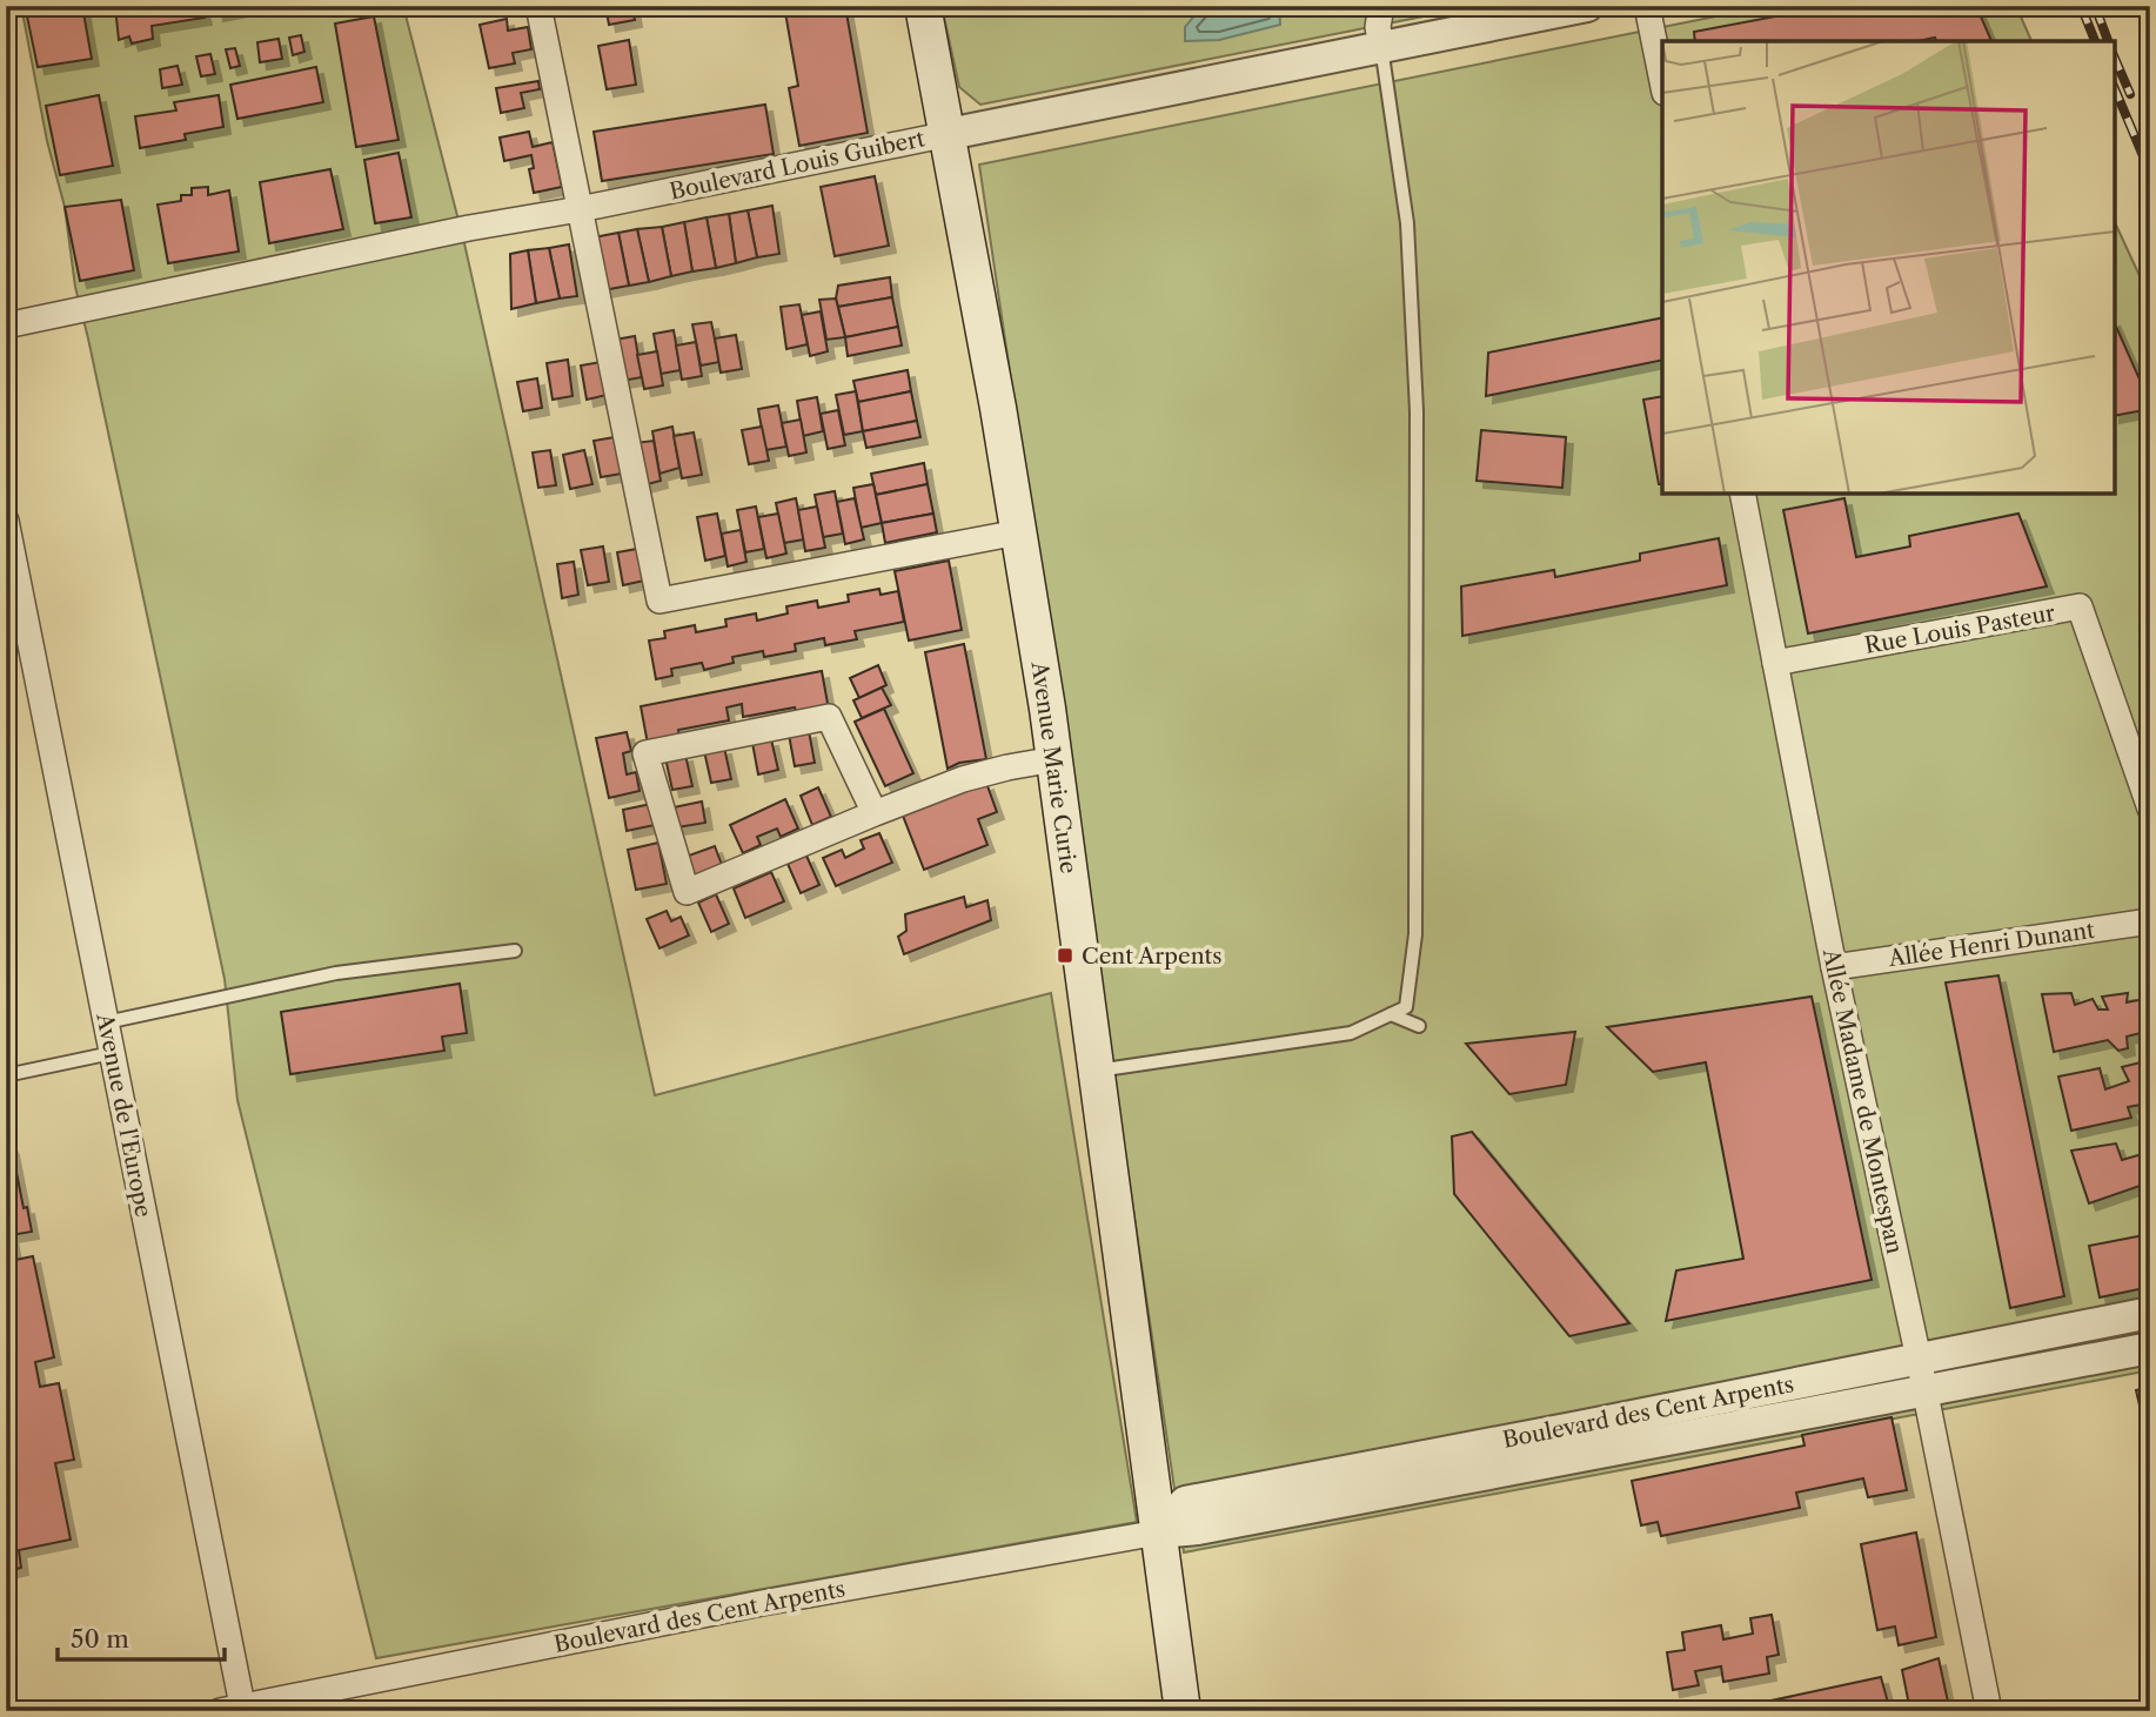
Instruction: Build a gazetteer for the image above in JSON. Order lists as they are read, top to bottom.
{
  "streets": {
    "main road": ["Avenue Marie Curie"],
    "street": [
      "Boulevard Louis Guibert",
      "Rue Louis Pasteur",
      "Allée Henri Dunant",
      "Allée Madame de Montespan",
      "Avenue de l'Europe",
      "Boulevard des Cent Arpents"
    ]
  },
  "crossings": [
    ["Boulevard Louis Guibert", "Avenue Marie Curie"],
    ["Rue Louis Pasteur", "Allée Madame de Montespan"],
    ["Avenue Marie Curie", "Boulevard des Cent Arpents"],
    ["Allée Henri Dunant", "Allée Madame de Montespan"],
    ["Allée Madame de Montespan", "Boulevard des Cent Arpents"],
    ["Avenue de l'Europe", "Boulevard des Cent Arpents"]
  ],
  "places": {
    "transit": ["Cent Arpents"]
  },
  "scale_bar": "50 m"
}
